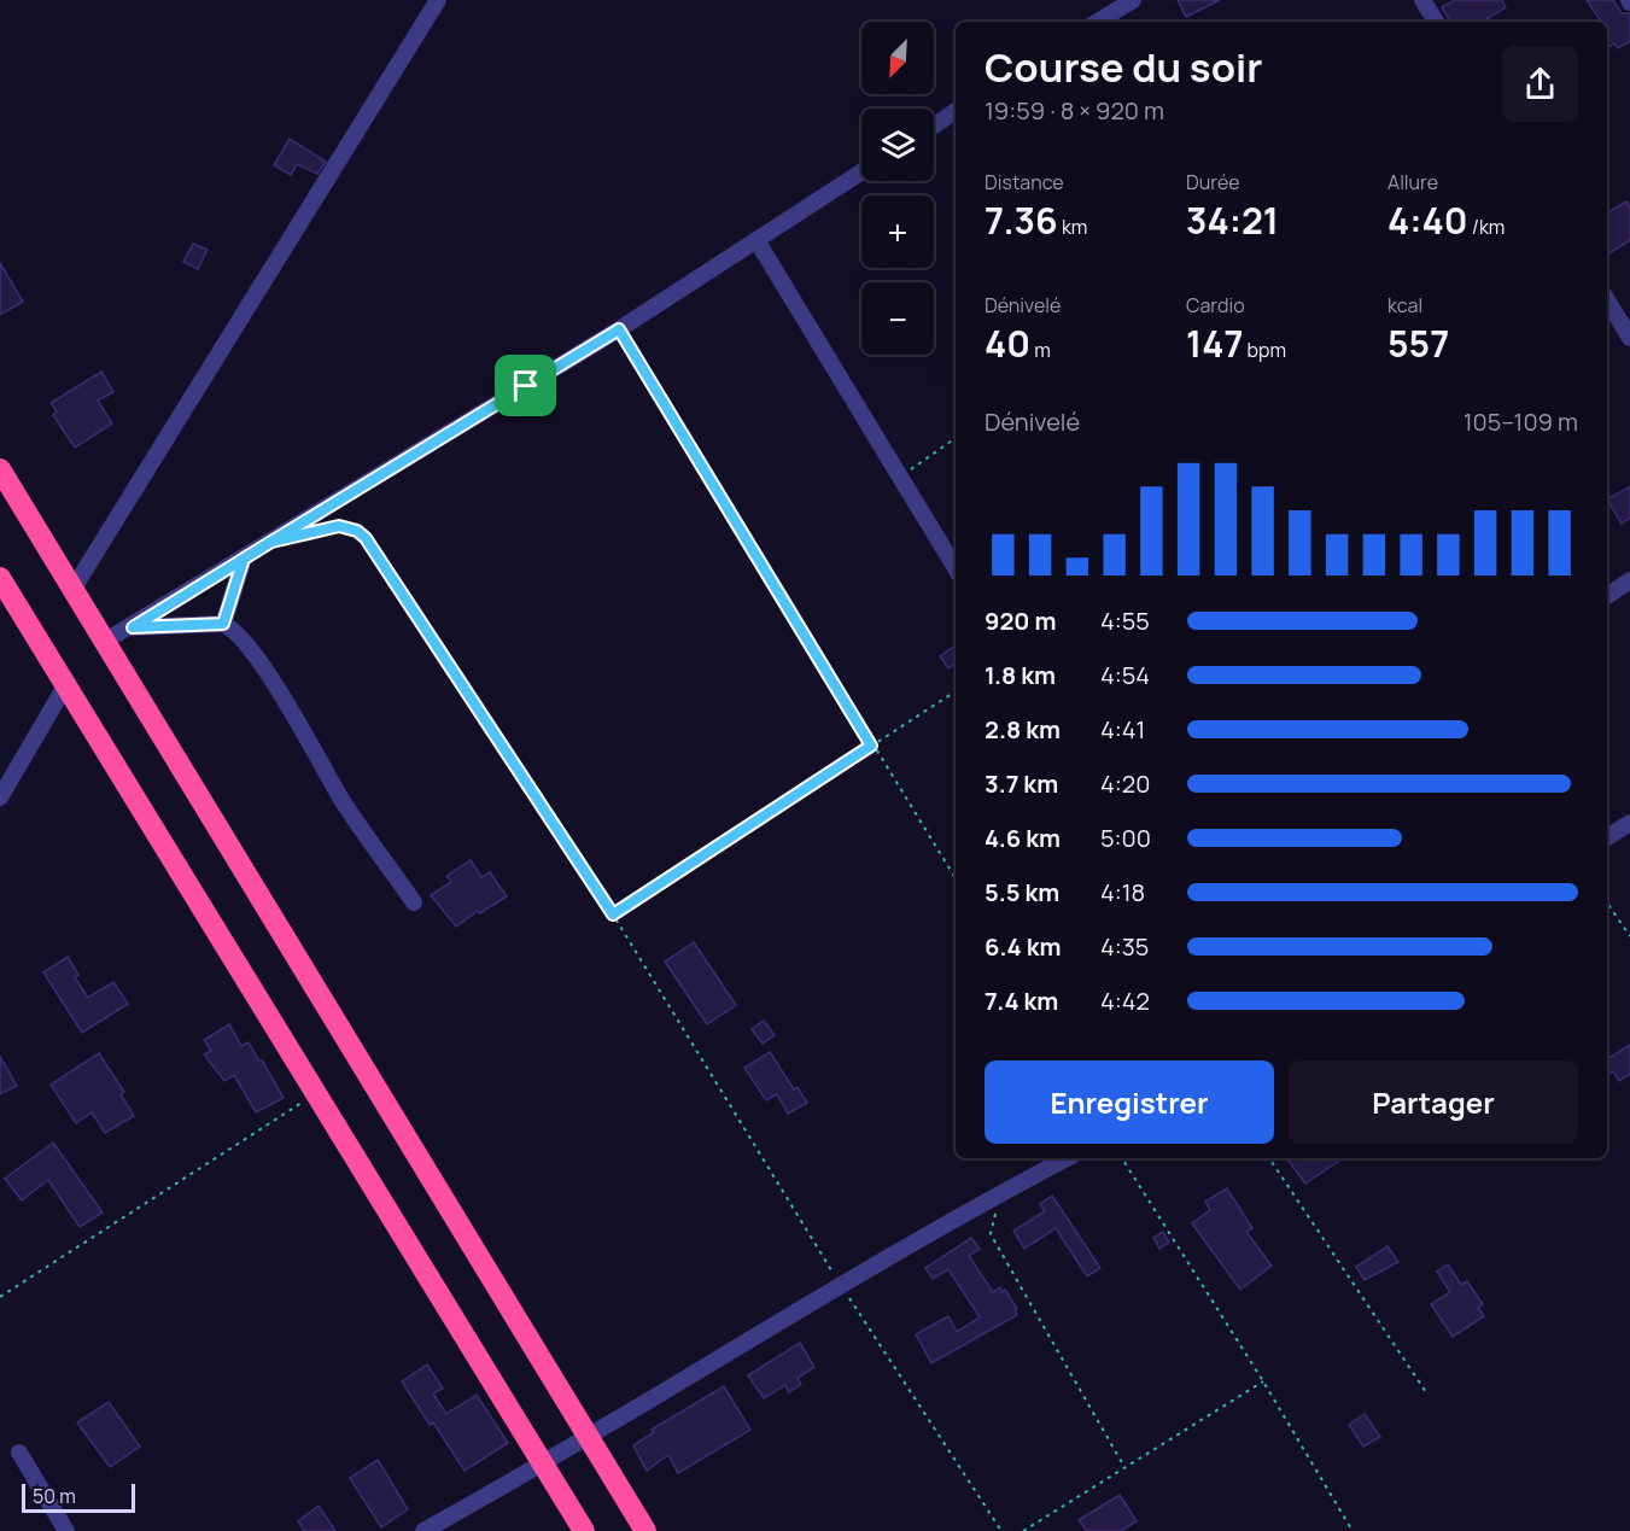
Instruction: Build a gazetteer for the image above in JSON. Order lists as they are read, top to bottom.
{
  "scale_bar": "50 m",
  "north": "bottom left",
  "page": {
    "map_buttons": ["+", "−"],
    "heading": ["Course du soir", "19:59 · 8 × 920 m"],
    "stats": [
      ["Distance", "7.36 km"],
      ["Durée", "34:21"],
      ["Allure", "4:40 /km"],
      ["Dénivelé", "40 m"],
      ["Cardio", "147 bpm"],
      ["kcal", "557"]
    ],
    "chart": ["Dénivelé", "105–109 m"],
    "list": [
      {
        "name": "920 m",
        "note": "4:55"
      },
      {
        "name": "1.8 km",
        "note": "4:54"
      },
      {
        "name": "2.8 km",
        "note": "4:41"
      },
      {
        "name": "3.7 km",
        "note": "4:20"
      },
      {
        "name": "4.6 km",
        "note": "5:00"
      },
      {
        "name": "5.5 km",
        "note": "4:18"
      },
      {
        "name": "6.4 km",
        "note": "4:35"
      },
      {
        "name": "7.4 km",
        "note": "4:42"
      }
    ],
    "buttons": ["Enregistrer", "Partager"],
    "scale": "50 m"
  }
}
